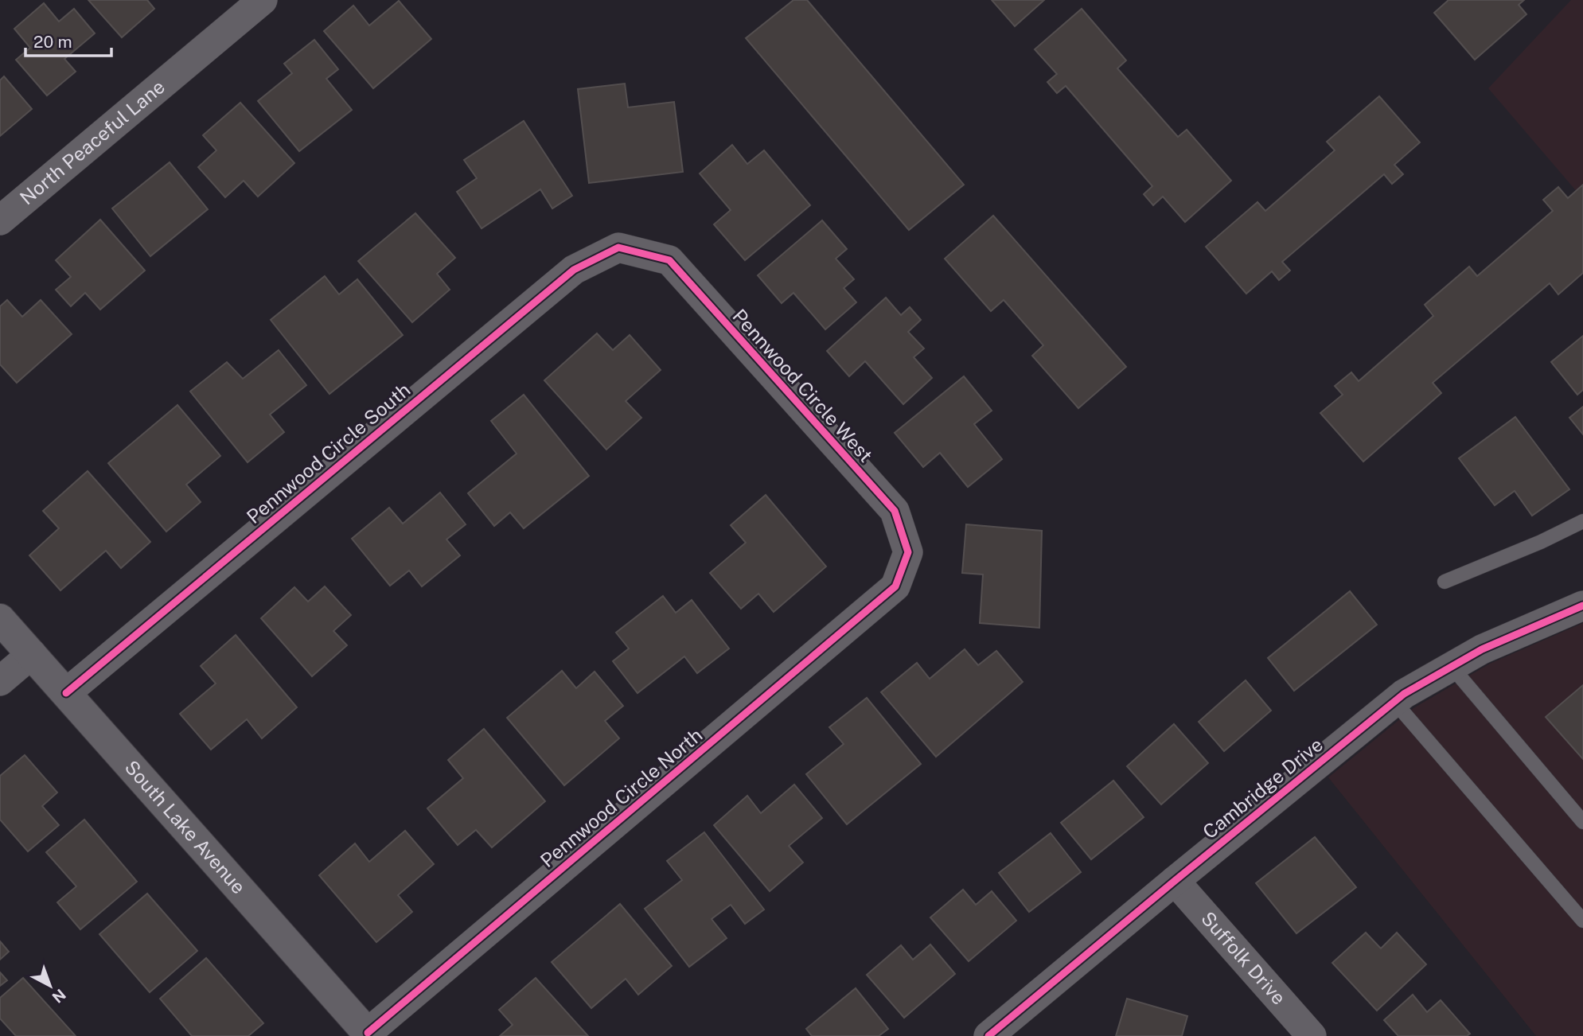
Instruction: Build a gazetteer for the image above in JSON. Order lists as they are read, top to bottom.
{
  "streets": {
    "street": [
      "North Peaceful Lane",
      "Pennwood Circle West",
      "Pennwood Circle South",
      "Cambridge Drive",
      "Pennwood Circle North",
      "South Lake Avenue",
      "Suffolk Drive"
    ]
  },
  "crossings": [
    ["Pennwood Circle West", "Pennwood Circle South"],
    ["Pennwood Circle West", "Pennwood Circle North"],
    ["Pennwood Circle South", "South Lake Avenue"],
    ["Cambridge Drive", "Suffolk Drive"],
    ["Pennwood Circle North", "South Lake Avenue"]
  ],
  "scale_bar": "20 m",
  "north": "bottom right"
}
